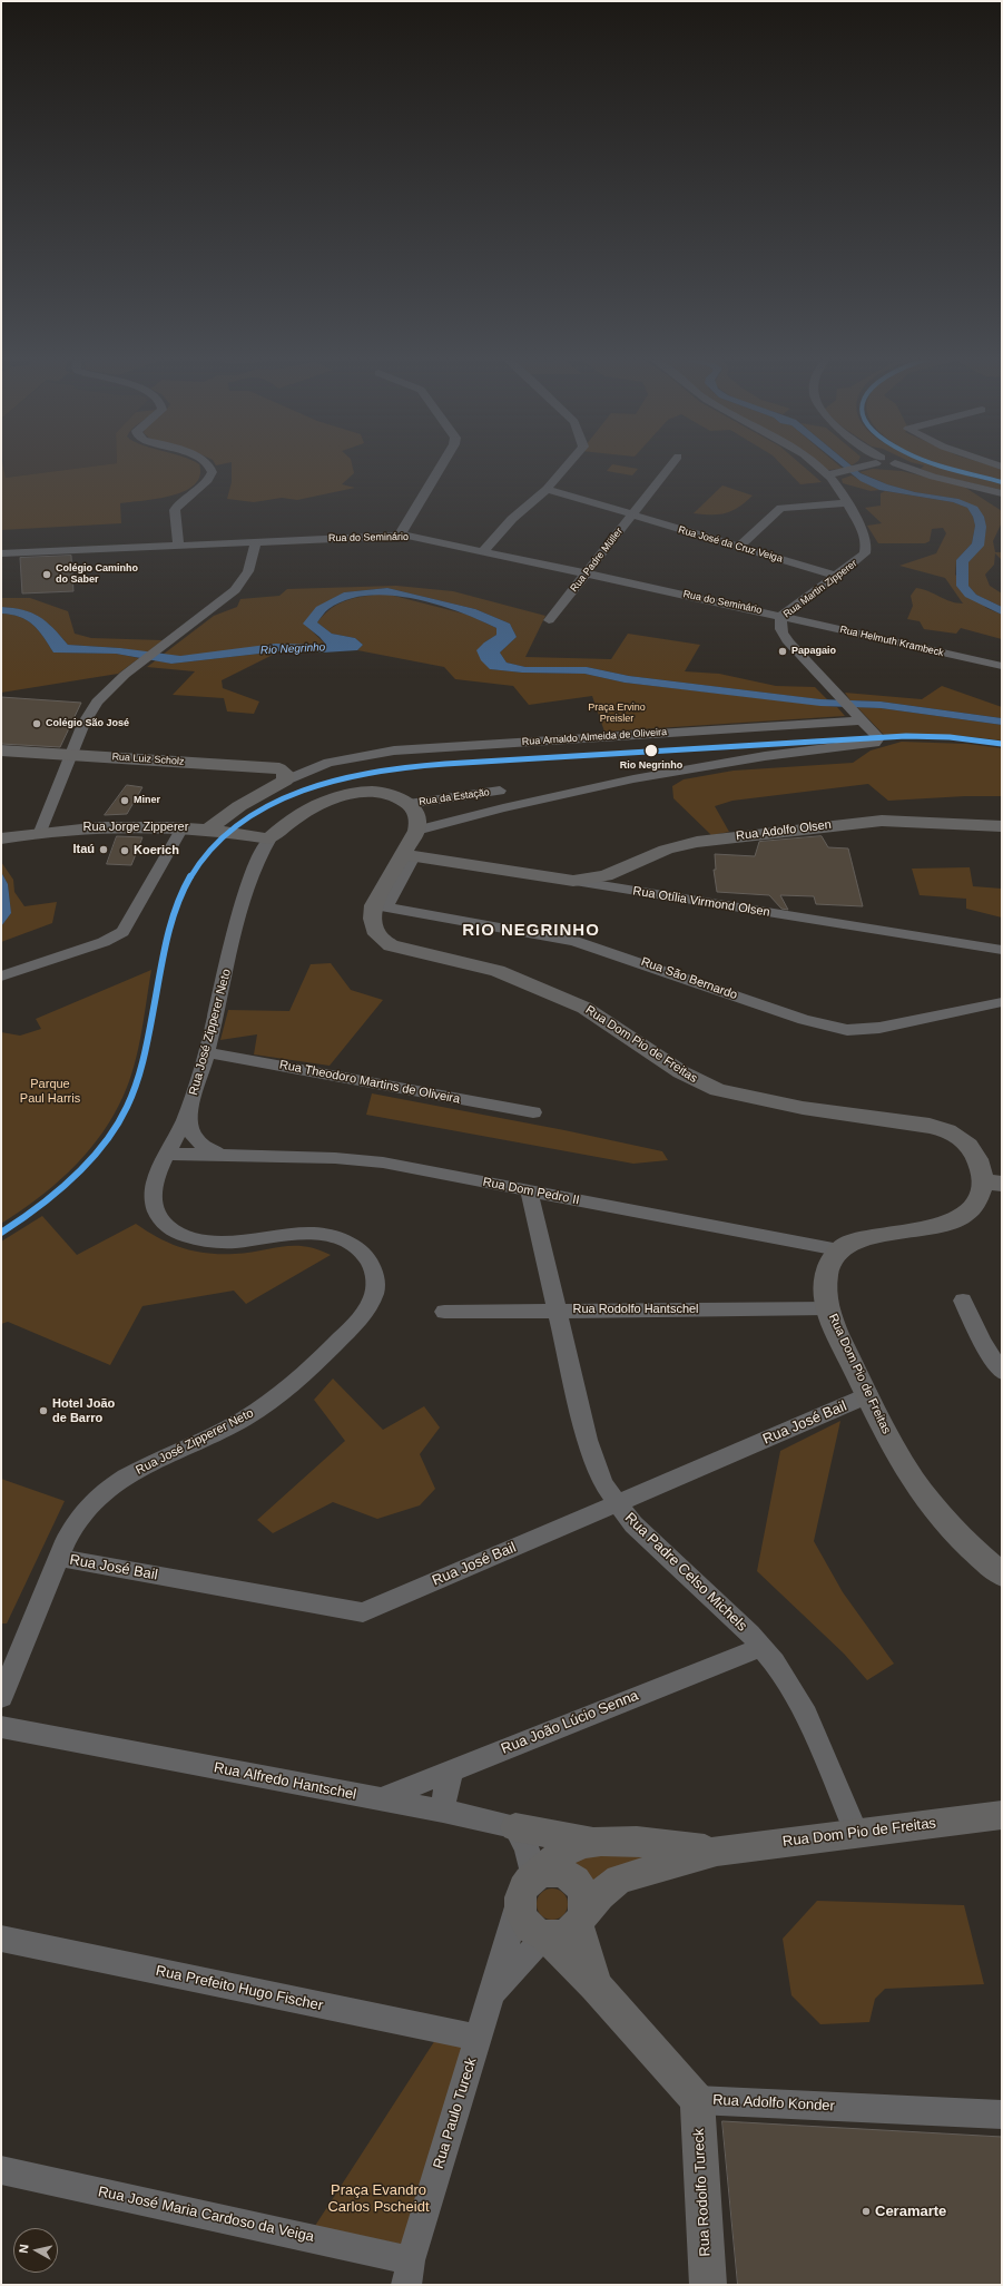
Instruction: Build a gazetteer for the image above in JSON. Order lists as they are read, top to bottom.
{
  "streets": {
    "main road": [
      "Rua Arnaldo Almeida de Oliveira",
      "Rua Luiz Scholz",
      "Rua Jorge Zipperer",
      "Rua Adolfo Olsen",
      "Rua Otília Virmond Olsen",
      "Rua José Zipperer Neto",
      "Rua Dom Pio de Freitas",
      "Rua Adolfo Konder",
      "Rua Rodolfo Tureck"
    ],
    "street": [
      "Rua do Seminário",
      "Rua José da Cruz Veiga",
      "Rua Padre Müller",
      "Rua Martin Zipperer",
      "Rua Helmuth Krambeck",
      "Rua da Estação",
      "Rua São Bernardo",
      "Rua Theodoro Martins de Oliveira",
      "Rua Dom Pedro II",
      "Rua Rodolfo Hantschel",
      "Rua José Bail",
      "Rua Padre Celso Michels",
      "Rua João Lúcio Senna",
      "Rua Alfredo Hantschel",
      "Rua Prefeito Hugo Fischer",
      "Rua Paulo Tureck",
      "Rua José Maria Cardoso da Veiga"
    ]
  },
  "crossings": [
    ["Rua do Seminário", "Rua Padre Müller"],
    ["Rua do Seminário", "Rua Martin Zipperer"],
    ["Rua do Seminário", "Rua Helmuth Krambeck"],
    ["Rua José da Cruz Veiga", "Rua Padre Müller"],
    ["Rua José da Cruz Veiga", "Rua Martin Zipperer"],
    ["Rua Martin Zipperer", "Rua Helmuth Krambeck"],
    ["Rua Martin Zipperer", "Rua Arnaldo Almeida de Oliveira"],
    ["Rua Arnaldo Almeida de Oliveira", "Rua Luiz Scholz"],
    ["Rua Arnaldo Almeida de Oliveira", "Rua Jorge Zipperer"],
    ["Rua da Estação", "Rua José Zipperer Neto"],
    ["Rua Jorge Zipperer", "Rua José Zipperer Neto"],
    ["Rua Adolfo Olsen", "Rua Otília Virmond Olsen"],
    ["Rua São Bernardo", "Rua Dom Pio de Freitas"],
    ["Rua José Zipperer Neto", "Rua Theodoro Martins de Oliveira"],
    ["Rua José Zipperer Neto", "Rua Dom Pedro II"],
    ["Rua José Zipperer Neto", "Rua José Bail"],
    ["Rua Dom Pio de Freitas", "Rua Dom Pedro II"],
    ["Rua Dom Pio de Freitas", "Rua Rodolfo Hantschel"],
    ["Rua Dom Pio de Freitas", "Rua José Bail"],
    ["Rua Dom Pio de Freitas", "Rua Padre Celso Michels"],
    ["Rua Dom Pio de Freitas", "Rua Adolfo Konder"],
    ["Rua Dom Pio de Freitas", "Rua Paulo Tureck"],
    ["Rua Dom Pedro II", "Rua Padre Celso Michels"],
    ["Rua Rodolfo Hantschel", "Rua Padre Celso Michels"],
    ["Rua José Bail", "Rua Padre Celso Michels"],
    ["Rua Padre Celso Michels", "Rua João Lúcio Senna"],
    ["Rua João Lúcio Senna", "Rua Alfredo Hantschel"],
    ["Rua Prefeito Hugo Fischer", "Rua Paulo Tureck"],
    ["Rua Adolfo Konder", "Rua Paulo Tureck"],
    ["Rua Adolfo Konder", "Rua Rodolfo Tureck"],
    ["Rua Paulo Tureck", "Rua José Maria Cardoso da Veiga"]
  ],
  "districts": ["RIO NEGRINHO"],
  "water": ["Rio Negrinho"],
  "parks": ["Praça Ervino Preisler", "Parque Paul Harris", "Praça Evandro Carlos Pscheidt"],
  "places": [
    "Colégio Caminho do Saber",
    "Papagaio",
    "Colégio São José",
    "Rio Negrinho",
    "Miner",
    "Itaú",
    "Koerich",
    "Hotel João de Barro",
    "Ceramarte"
  ],
  "north": "left"
}
